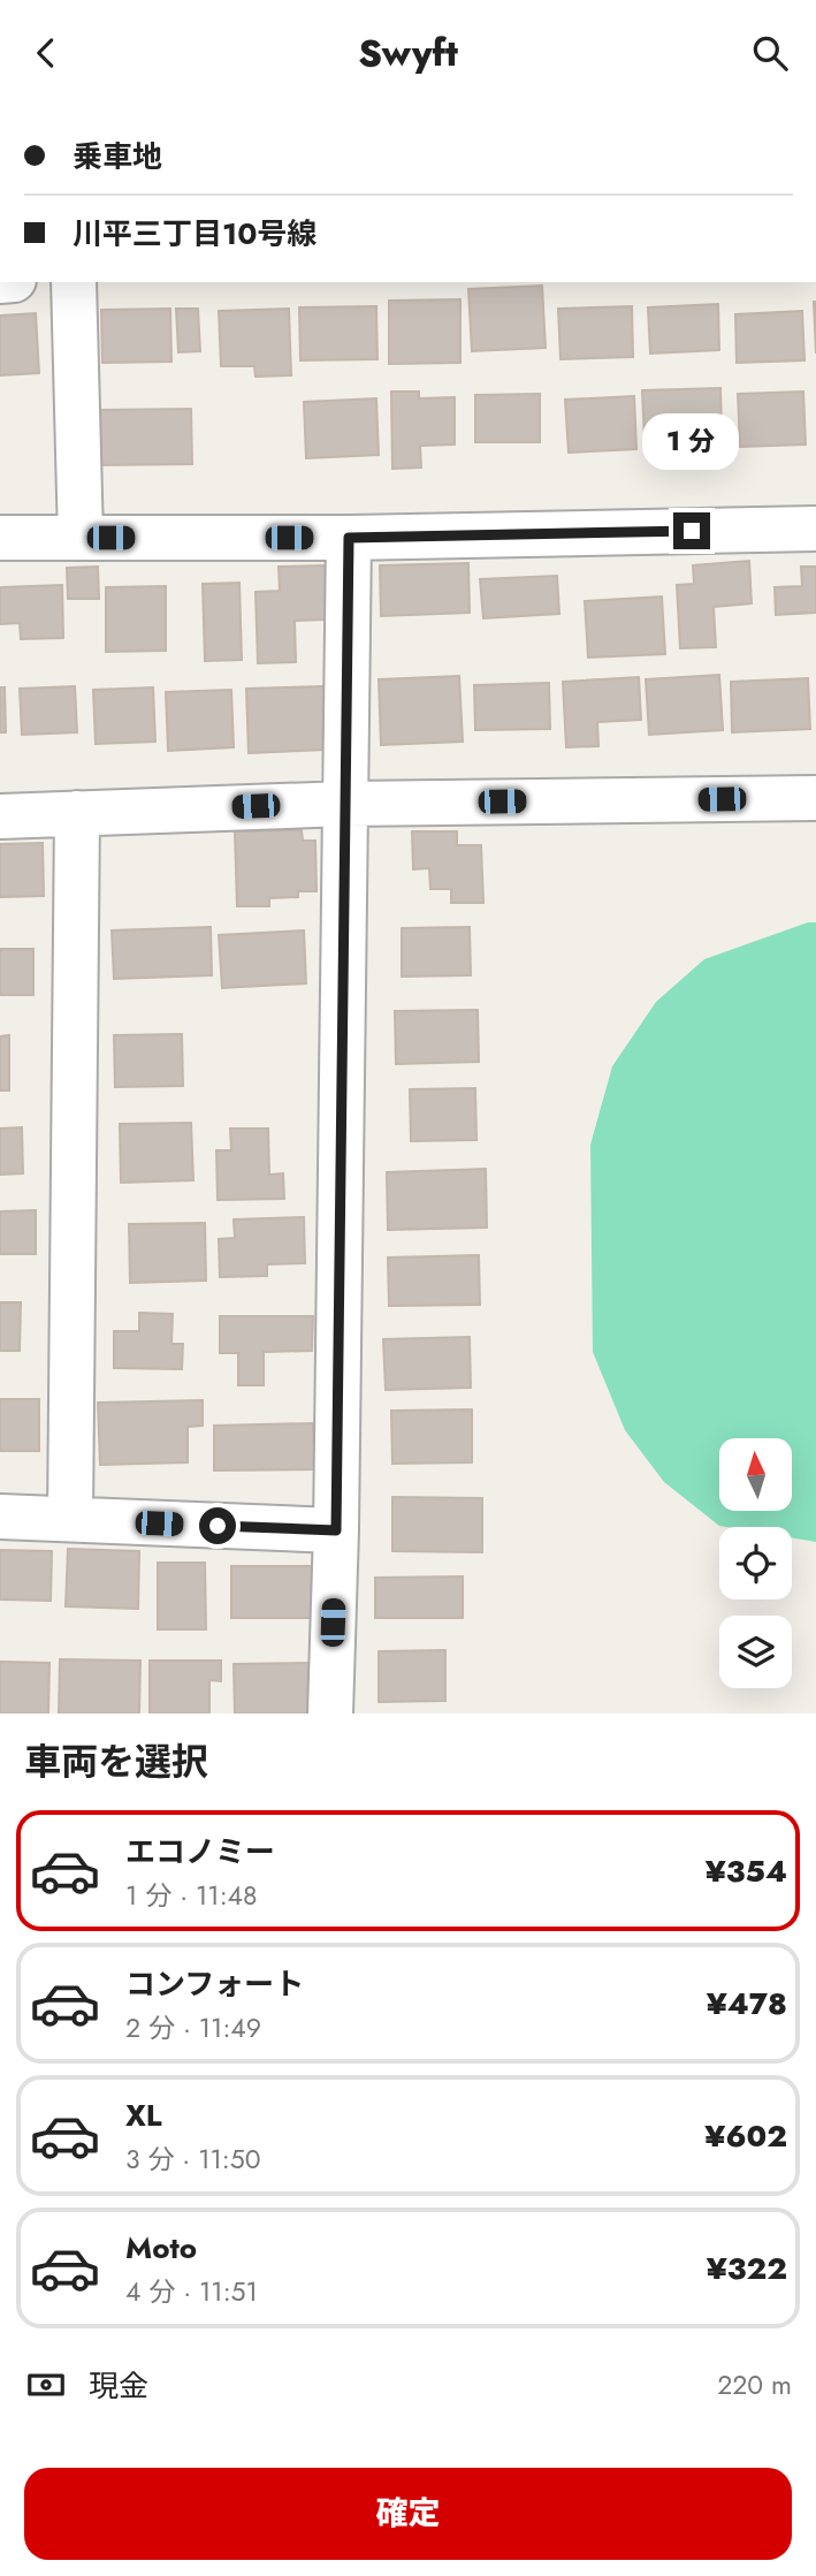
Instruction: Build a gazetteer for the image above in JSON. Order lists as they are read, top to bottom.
{
  "north": "top",
  "page": {
    "header": "Swyft",
    "banner": ["乗車地", "川平三丁目10号線"],
    "bubble": "1 分",
    "heading": "車両を選択",
    "list": [
      {
        "name": "エコノミー",
        "note": "1 分 · 11:48",
        "value": "¥354"
      },
      {
        "name": "コンフォート",
        "note": "2 分 · 11:49",
        "value": "¥478"
      },
      {
        "name": "XL",
        "note": "3 分 · 11:50",
        "value": "¥602"
      },
      {
        "name": "Moto",
        "note": "4 分 · 11:51",
        "value": "¥322"
      }
    ],
    "pay": ["現金", "220 m"],
    "buttons": "確定"
  }
}
